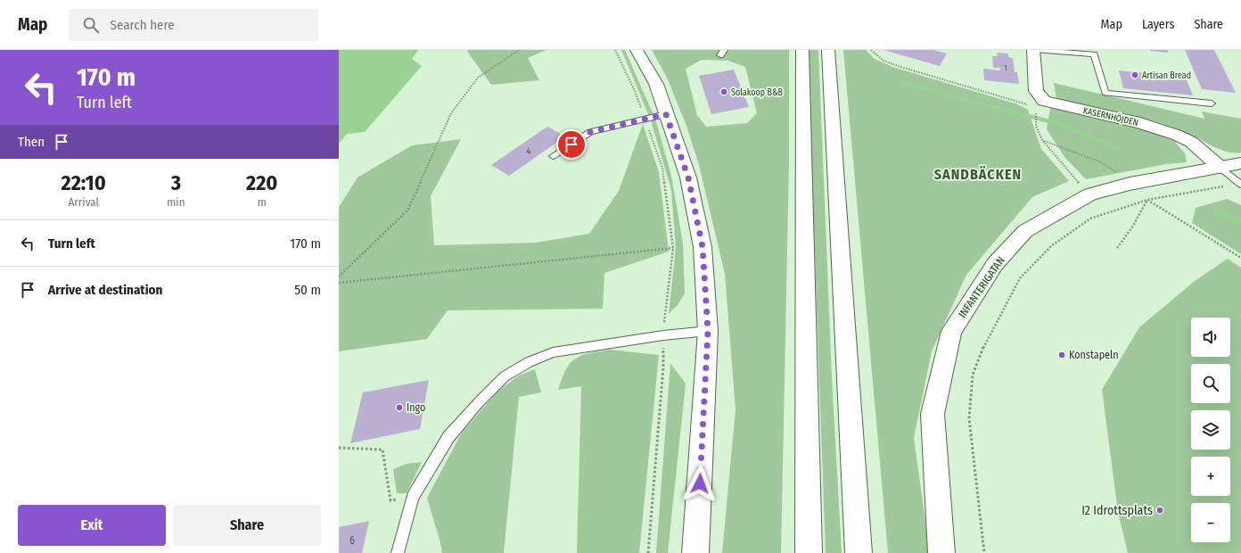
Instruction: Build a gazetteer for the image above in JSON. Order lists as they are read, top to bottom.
{
  "streets": {
    "main road": ["KASERNHÖJDEN", "INFANTERIGATAN"]
  },
  "crossings": [
    ["KASERNHÖJDEN", "INFANTERIGATAN"]
  ],
  "districts": ["SANDBÄCKEN"],
  "places": [
    "Artisan Bread",
    "Solakoop B&B",
    "Konstapeln",
    "Ingo",
    "I2 Idrottsplats"
  ],
  "house_numbers": ["1", "4", "6"],
  "page": {
    "header": "Map",
    "search": "Search here",
    "nav": ["Map", "Layers", "Share"],
    "turn": ["170 m", "Turn left"],
    "then": "Then",
    "eta": [
      "22:10",
      "Arrival",
      "3",
      "min",
      "220",
      "m"
    ],
    "list": [
      {
        "name": "Turn left",
        "value": "170 m"
      },
      {
        "name": "Arrive at destination",
        "value": "50 m"
      }
    ],
    "map_buttons": ["+", "−"],
    "buttons": ["Exit", "Share"]
  }
}
